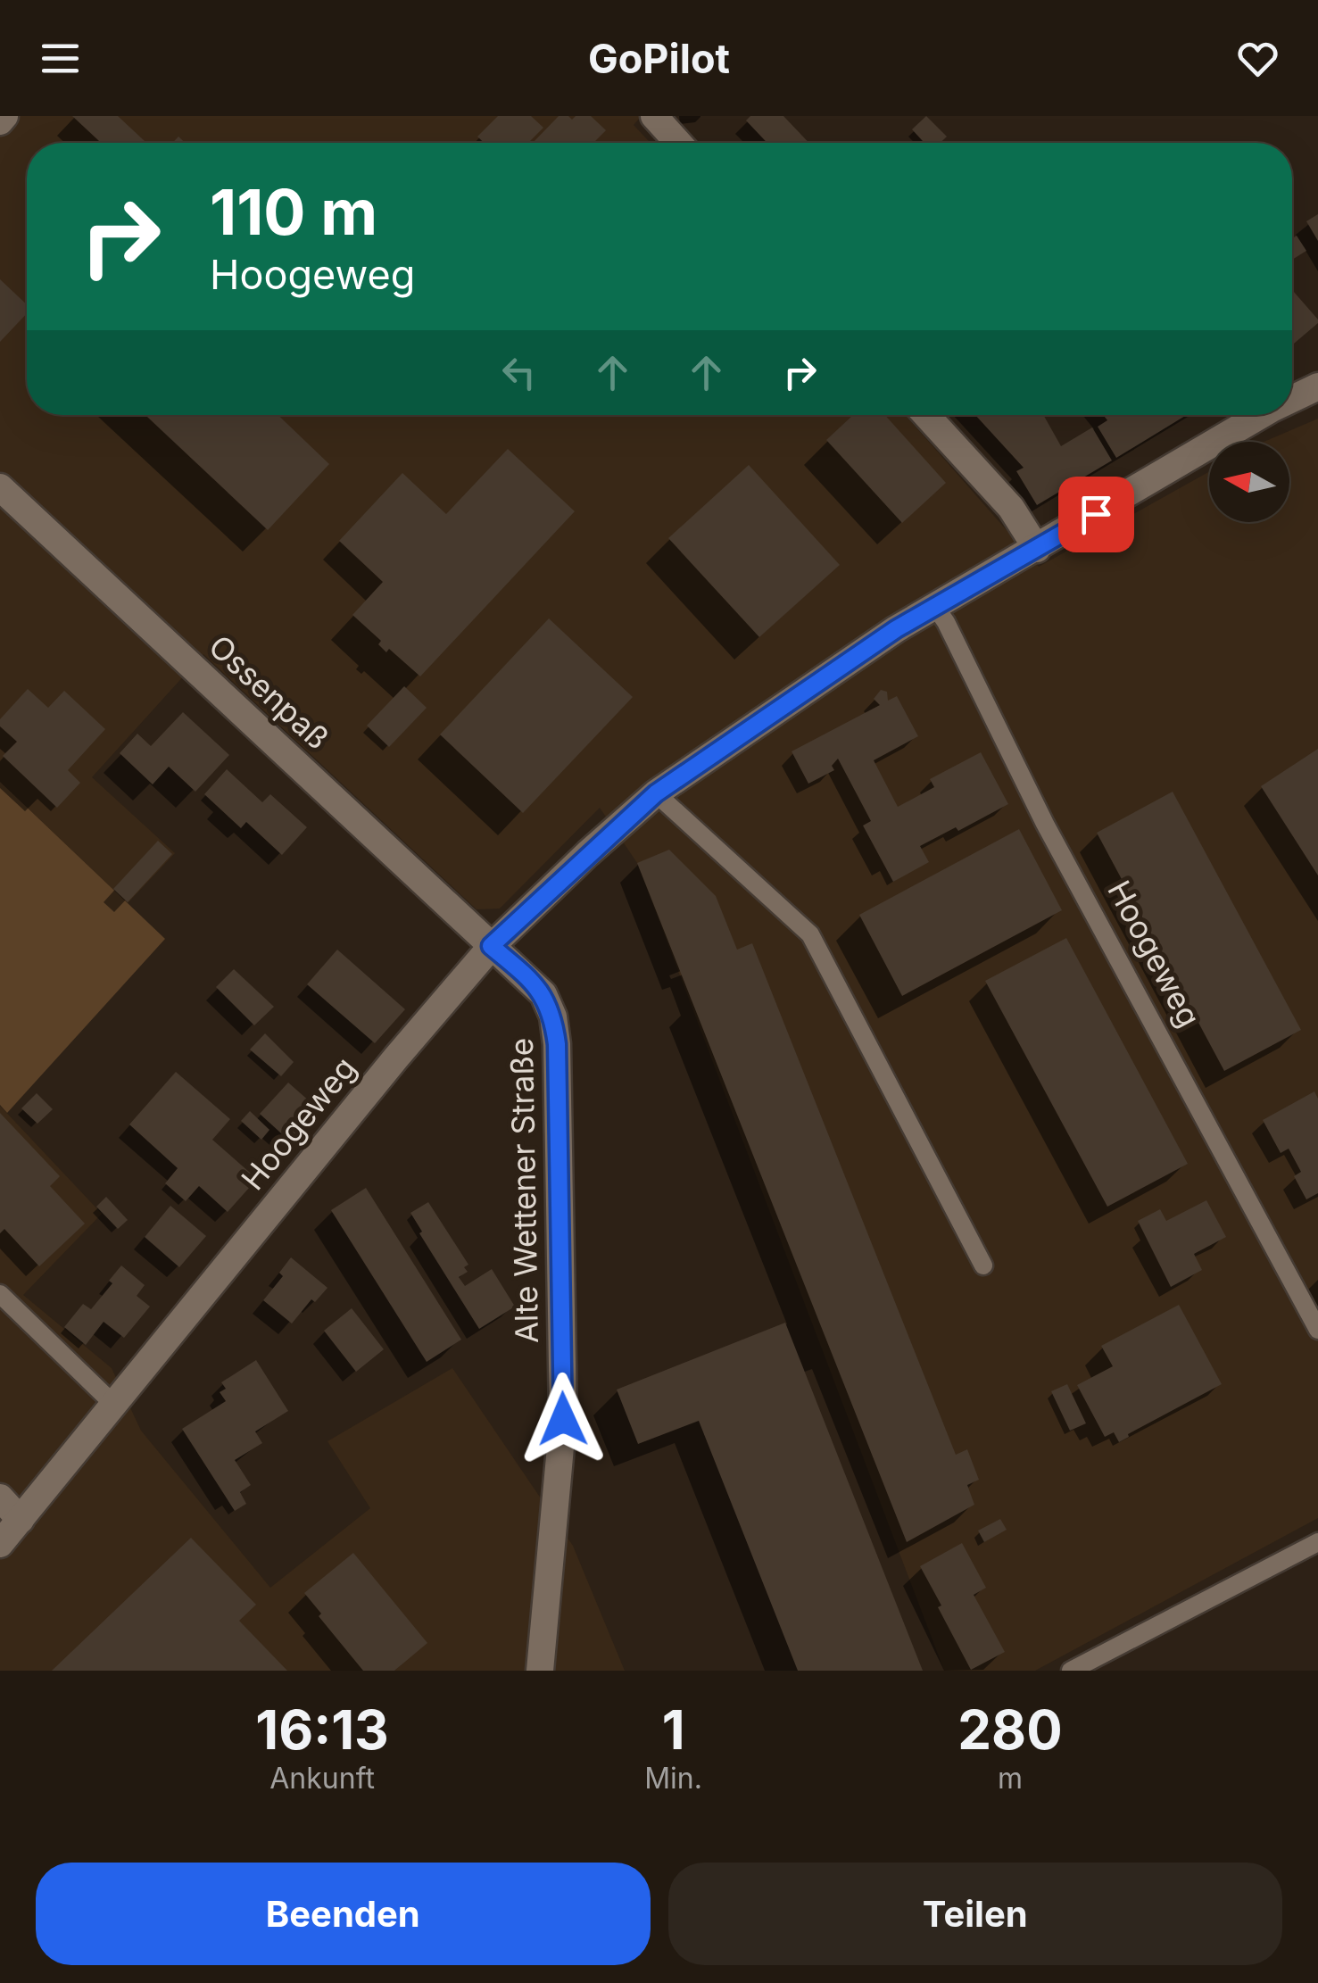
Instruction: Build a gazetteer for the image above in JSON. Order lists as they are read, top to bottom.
{
  "streets": {
    "street": ["Ossenpaß", "Hoogeweg", "Alte Wettener Straße"]
  },
  "crossings": [
    ["Ossenpaß", "Hoogeweg"],
    ["Ossenpaß", "Alte Wettener Straße"],
    ["Hoogeweg", "Alte Wettener Straße"]
  ],
  "north": "left",
  "page": {
    "header": "GoPilot",
    "turn": ["110 m", "Hoogeweg"],
    "eta": [
      "16:13",
      "Ankunft",
      "1",
      "Min.",
      "280",
      "m"
    ],
    "buttons": ["Beenden", "Teilen"]
  }
}
